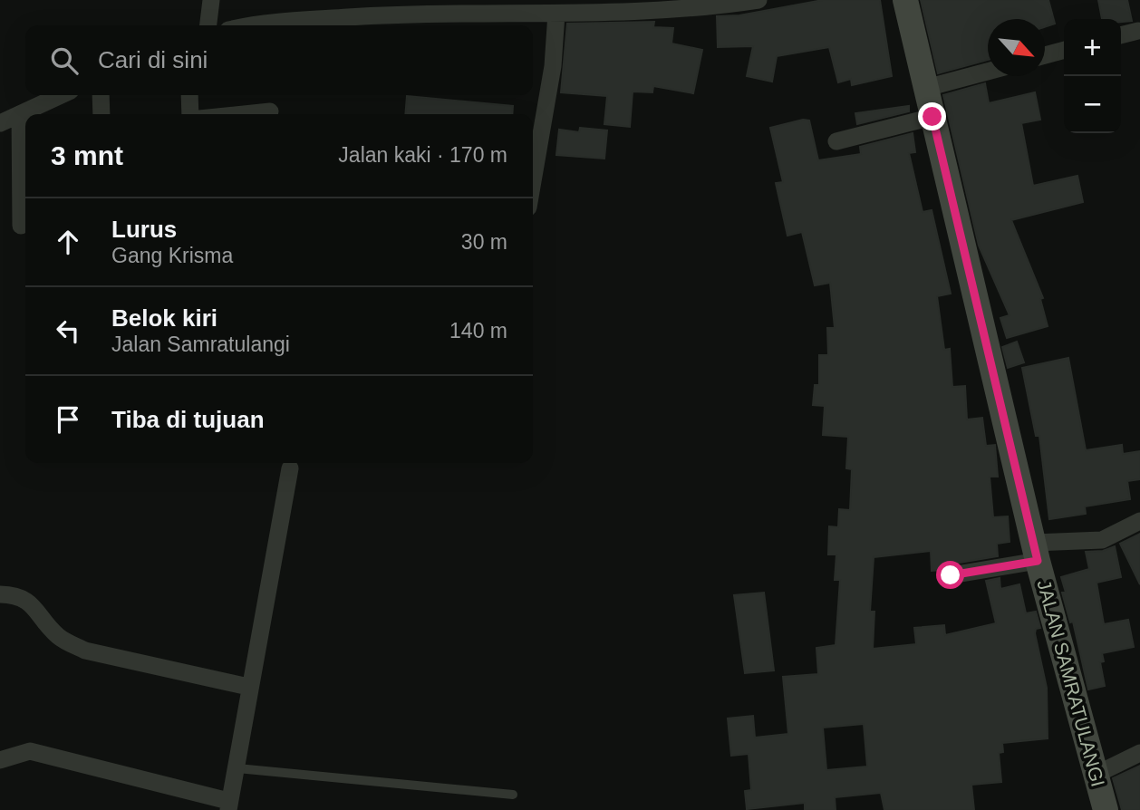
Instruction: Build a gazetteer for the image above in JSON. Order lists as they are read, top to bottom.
{
  "streets": {
    "main road": ["JALAN SAMRATULANGI"]
  },
  "north": "bottom right",
  "page": {
    "map_buttons": ["+", "−"],
    "search": "Cari di sini",
    "heading": ["3 mnt", "Jalan kaki · 170 m"],
    "list": [
      ["Lurus", "Gang Krisma", "30 m"],
      ["Belok kiri", "Jalan Samratulangi", "140 m"],
      "Tiba di tujuan"
    ]
  }
}
